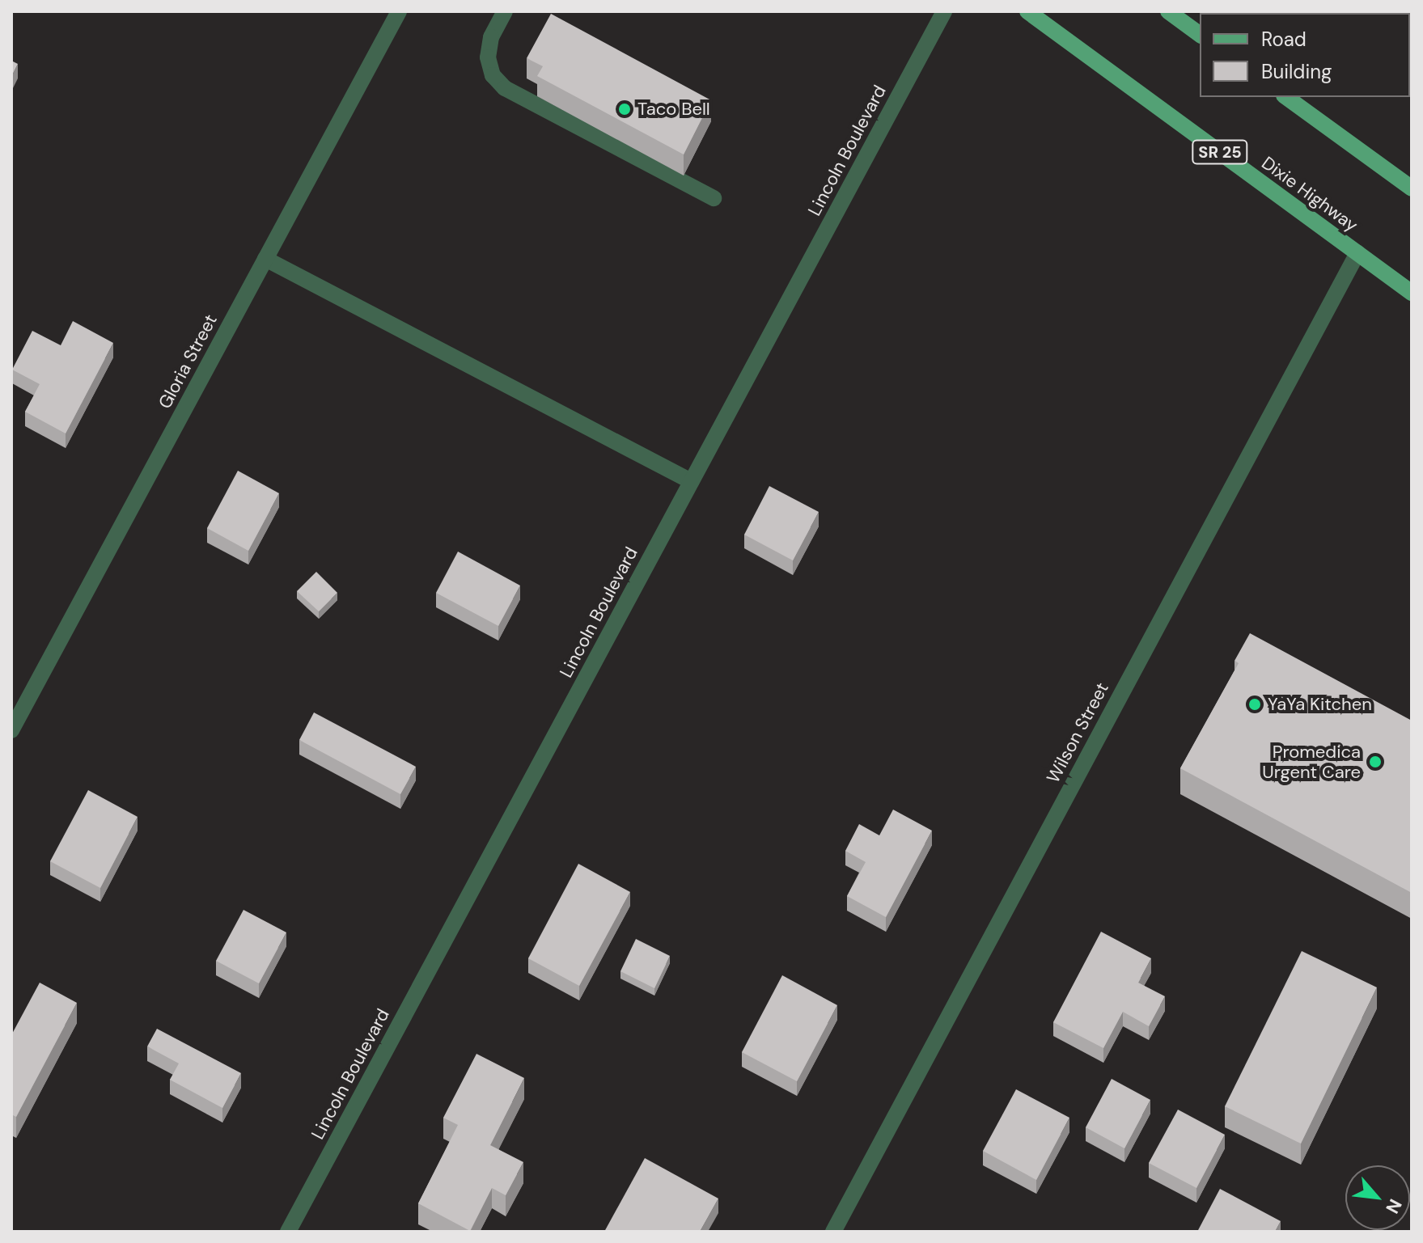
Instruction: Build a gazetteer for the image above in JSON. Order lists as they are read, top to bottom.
{
  "streets": {
    "main road": ["SR 25", "Dixie Highway"],
    "street": ["Lincoln Boulevard", "Gloria Street", "Wilson Street"]
  },
  "crossings": [
    ["Dixie Highway", "Wilson Street"]
  ],
  "places": ["Taco Bell", "YaYa Kitchen", "Promedica Urgent Care"],
  "legend": ["Road", "Building"],
  "north": "bottom right"
}
